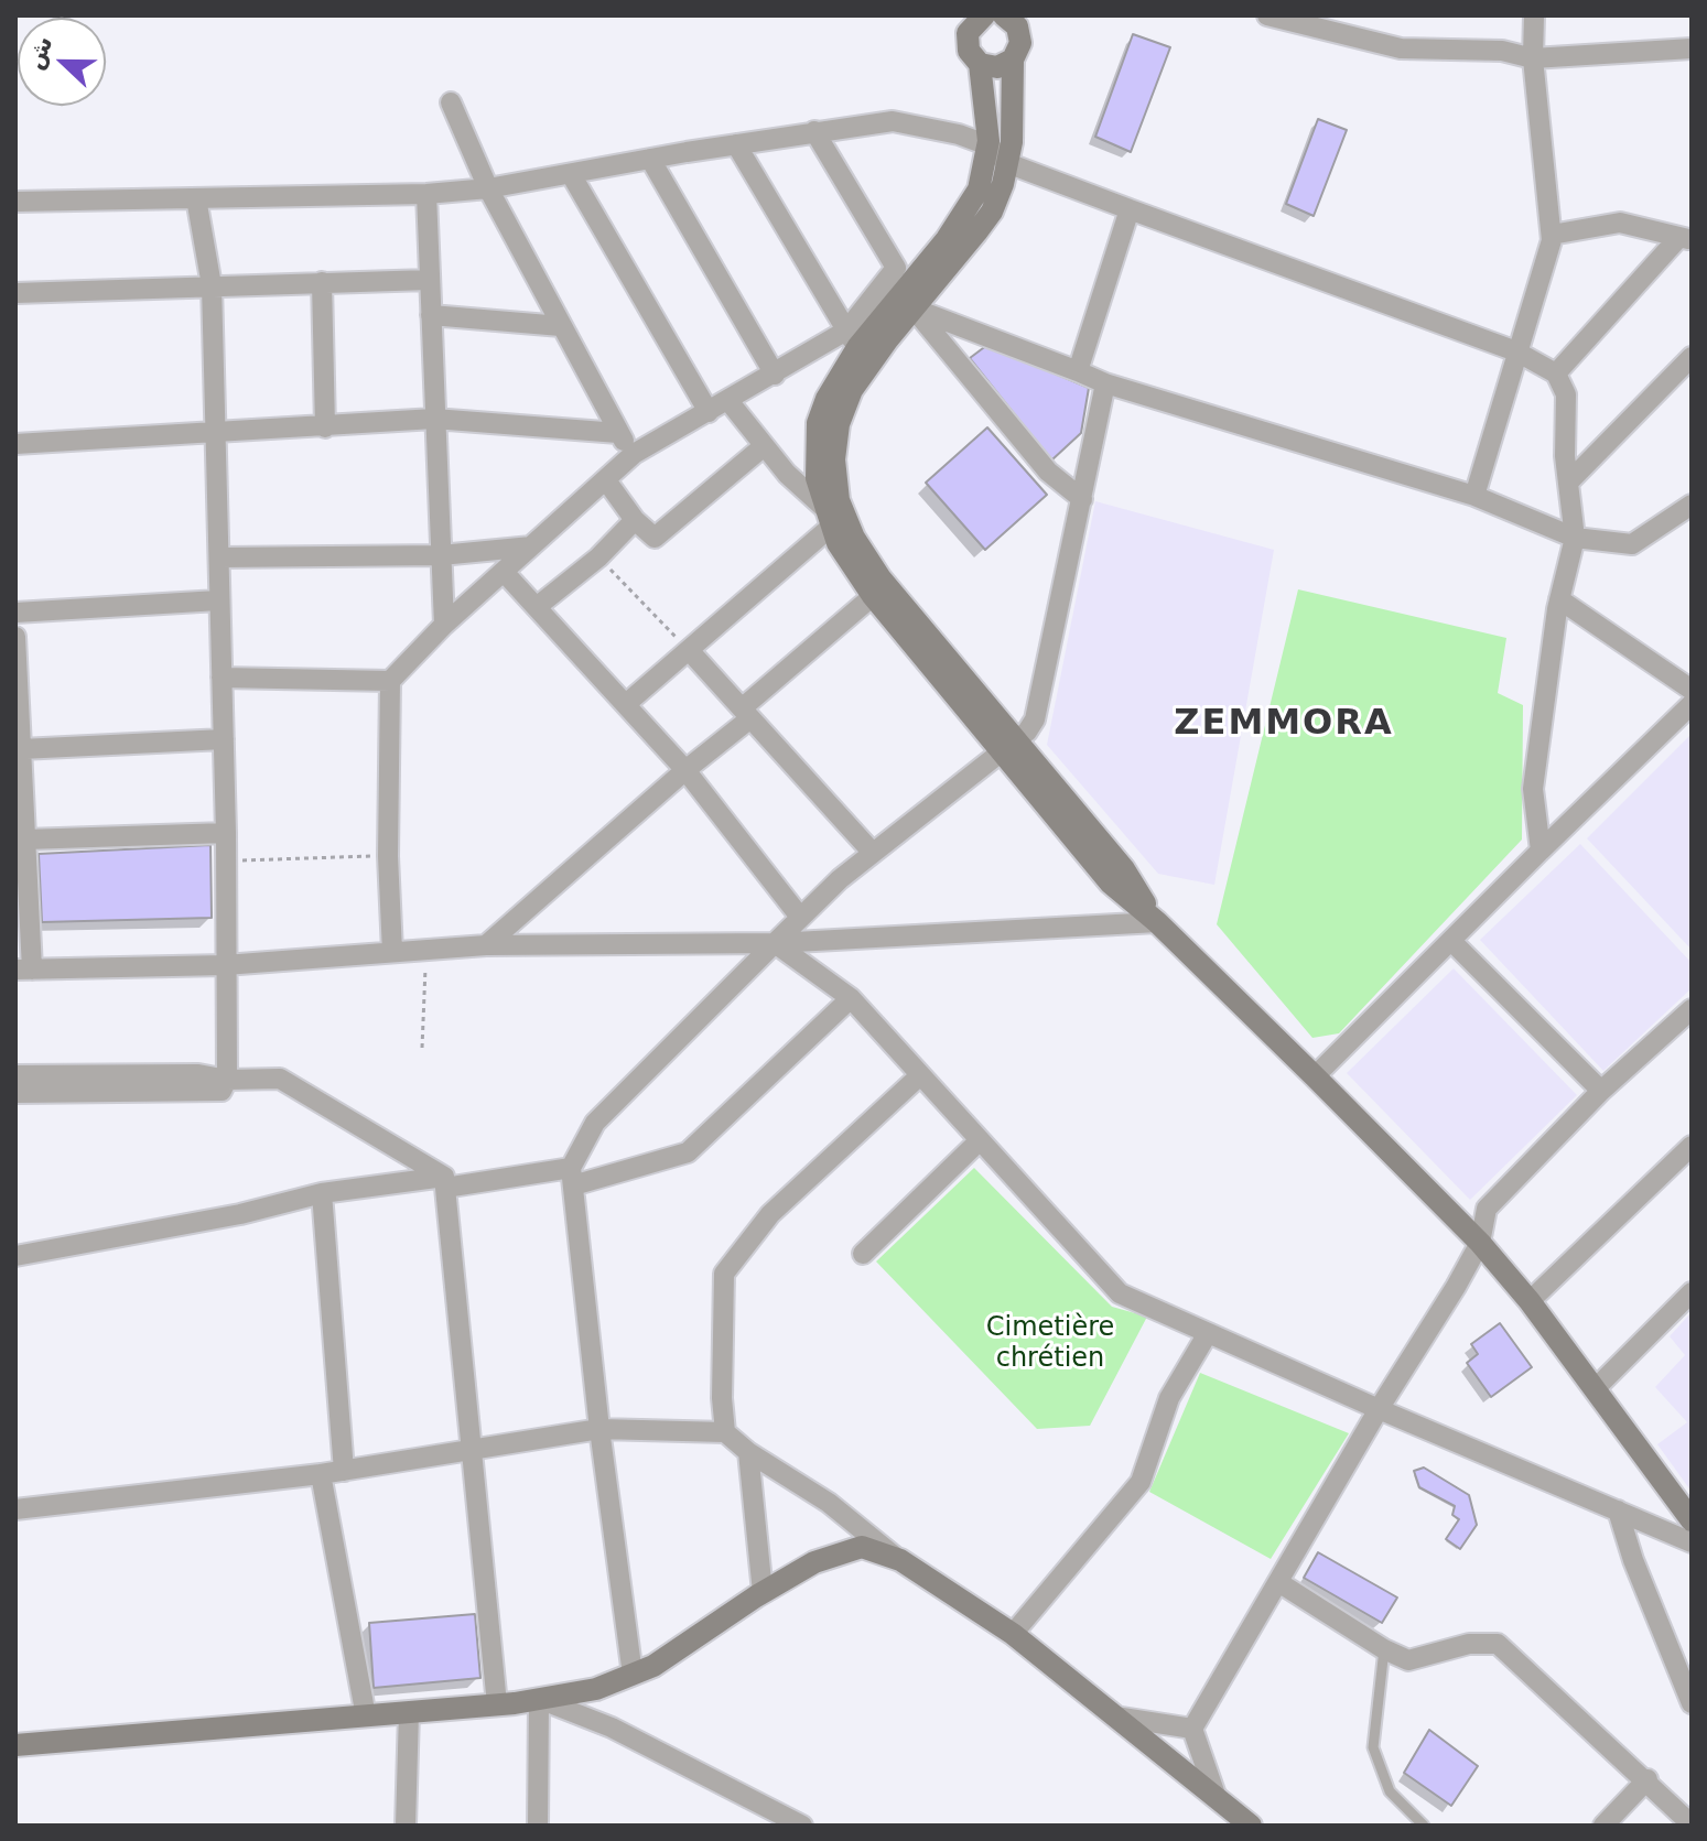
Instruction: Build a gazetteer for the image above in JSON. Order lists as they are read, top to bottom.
{
  "districts": ["ZEMMORA"],
  "parks": ["Cimetière chrétien"],
  "north": "left"
}
